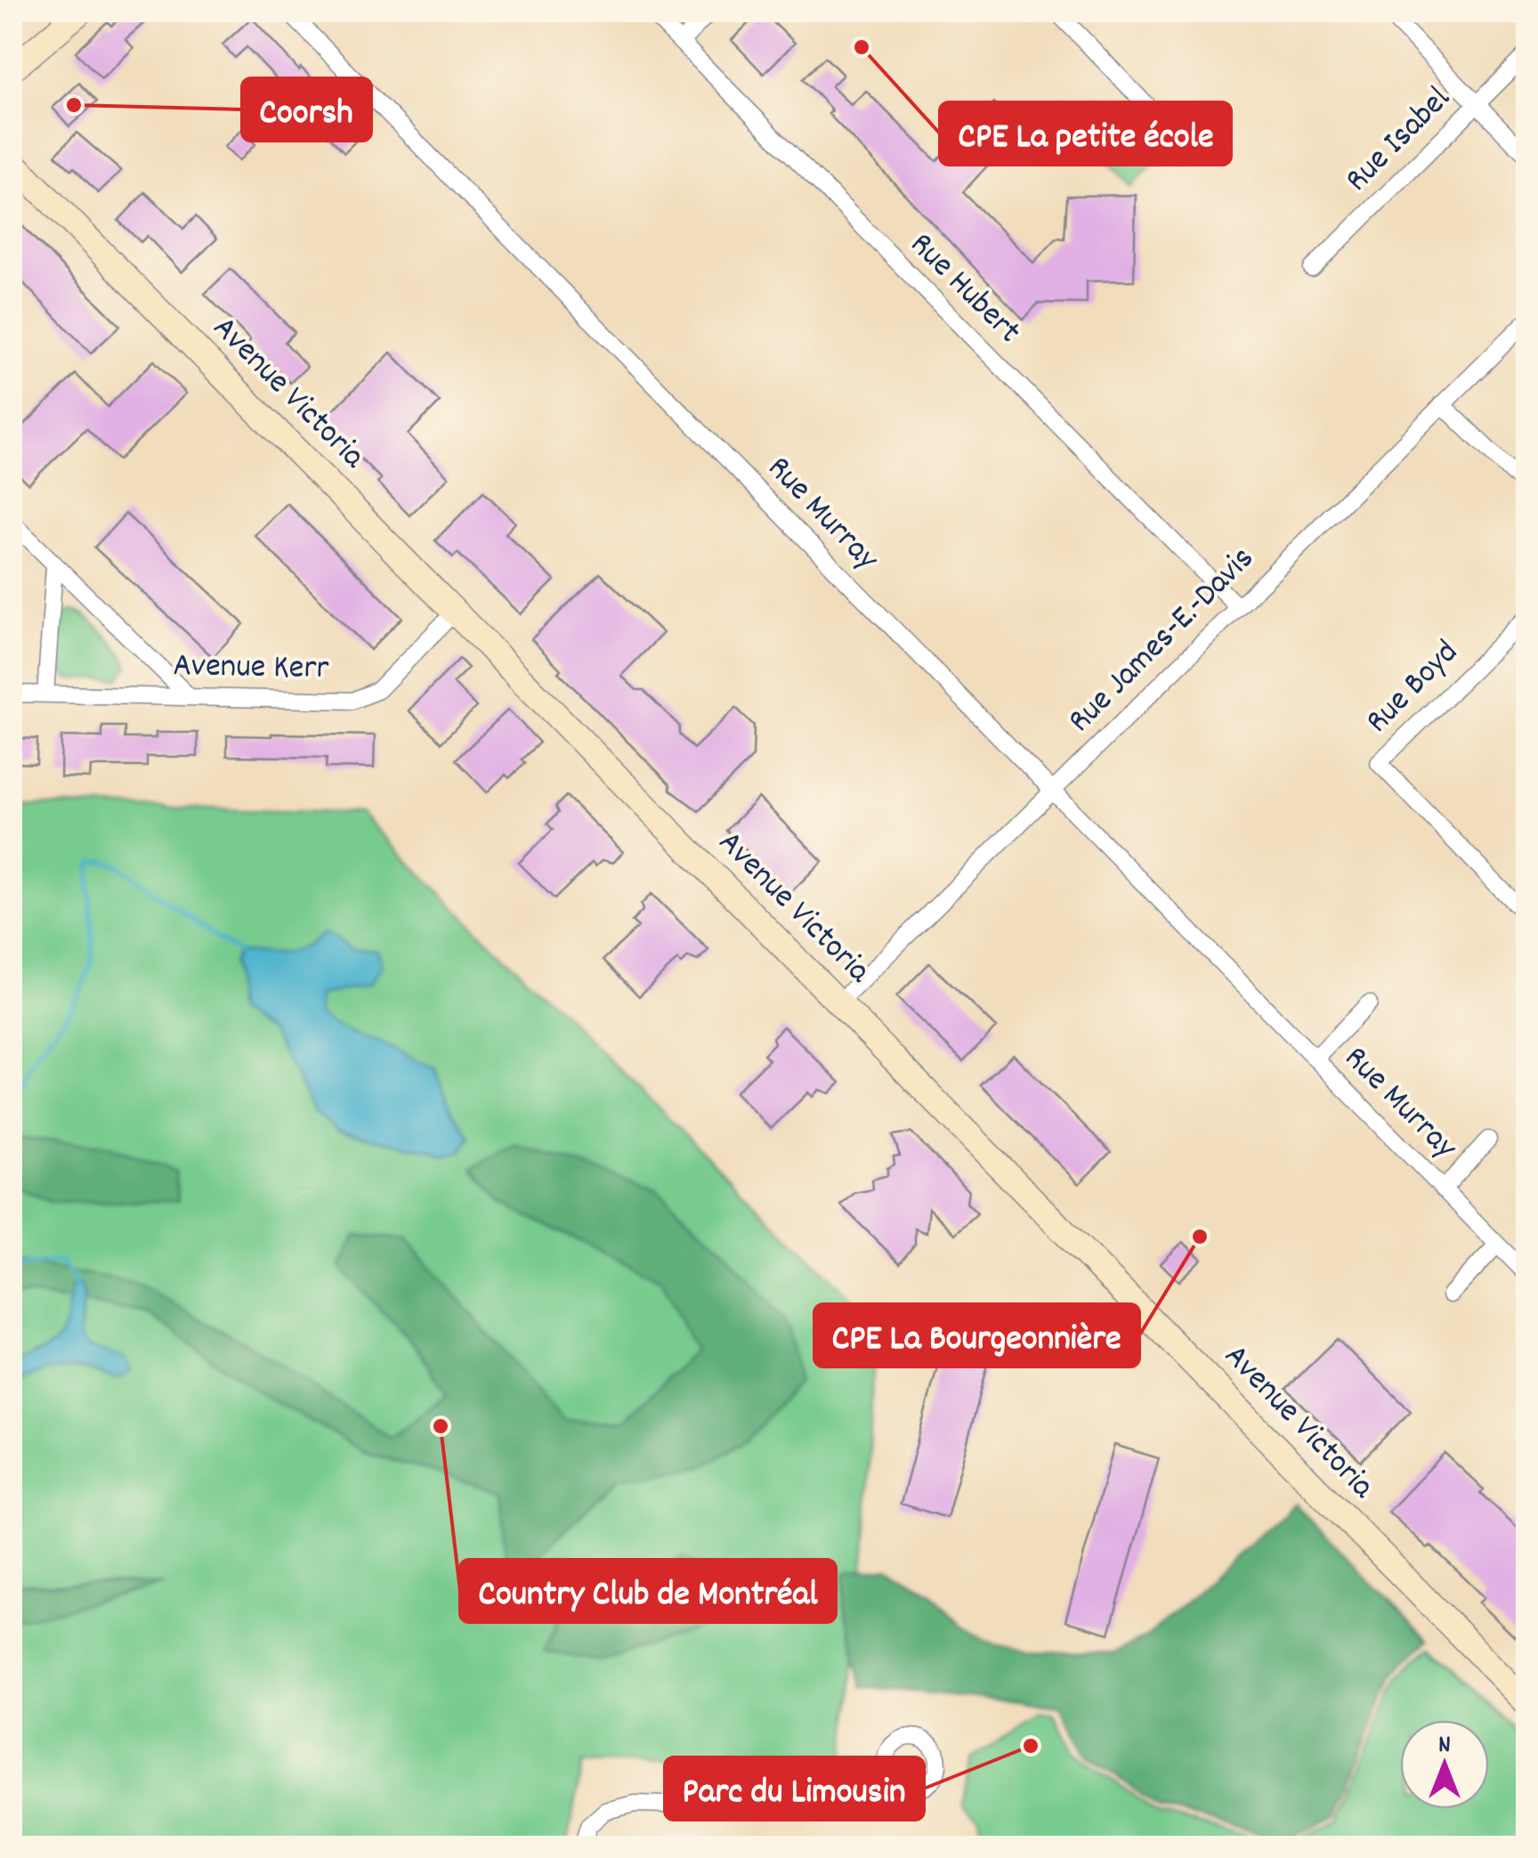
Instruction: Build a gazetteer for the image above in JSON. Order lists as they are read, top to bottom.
{
  "streets": {
    "street": [
      "Rue Isabel",
      "Rue Hubert",
      "Avenue Victoria",
      "Rue Murray",
      "Rue James-E.-Davis",
      "Avenue Kerr",
      "Rue Boyd"
    ]
  },
  "crossings": [
    ["Rue Hubert", "Rue James-E.-Davis"],
    ["Avenue Victoria", "Rue James-E.-Davis"],
    ["Avenue Victoria", "Avenue Kerr"],
    ["Rue Murray", "Rue James-E.-Davis"]
  ],
  "places": [
    "CPE La petite école",
    "Coorsh",
    "CPE La Bourgeonnière",
    "Country Club de Montréal",
    "Parc du Limousin"
  ],
  "north": "top"
}
